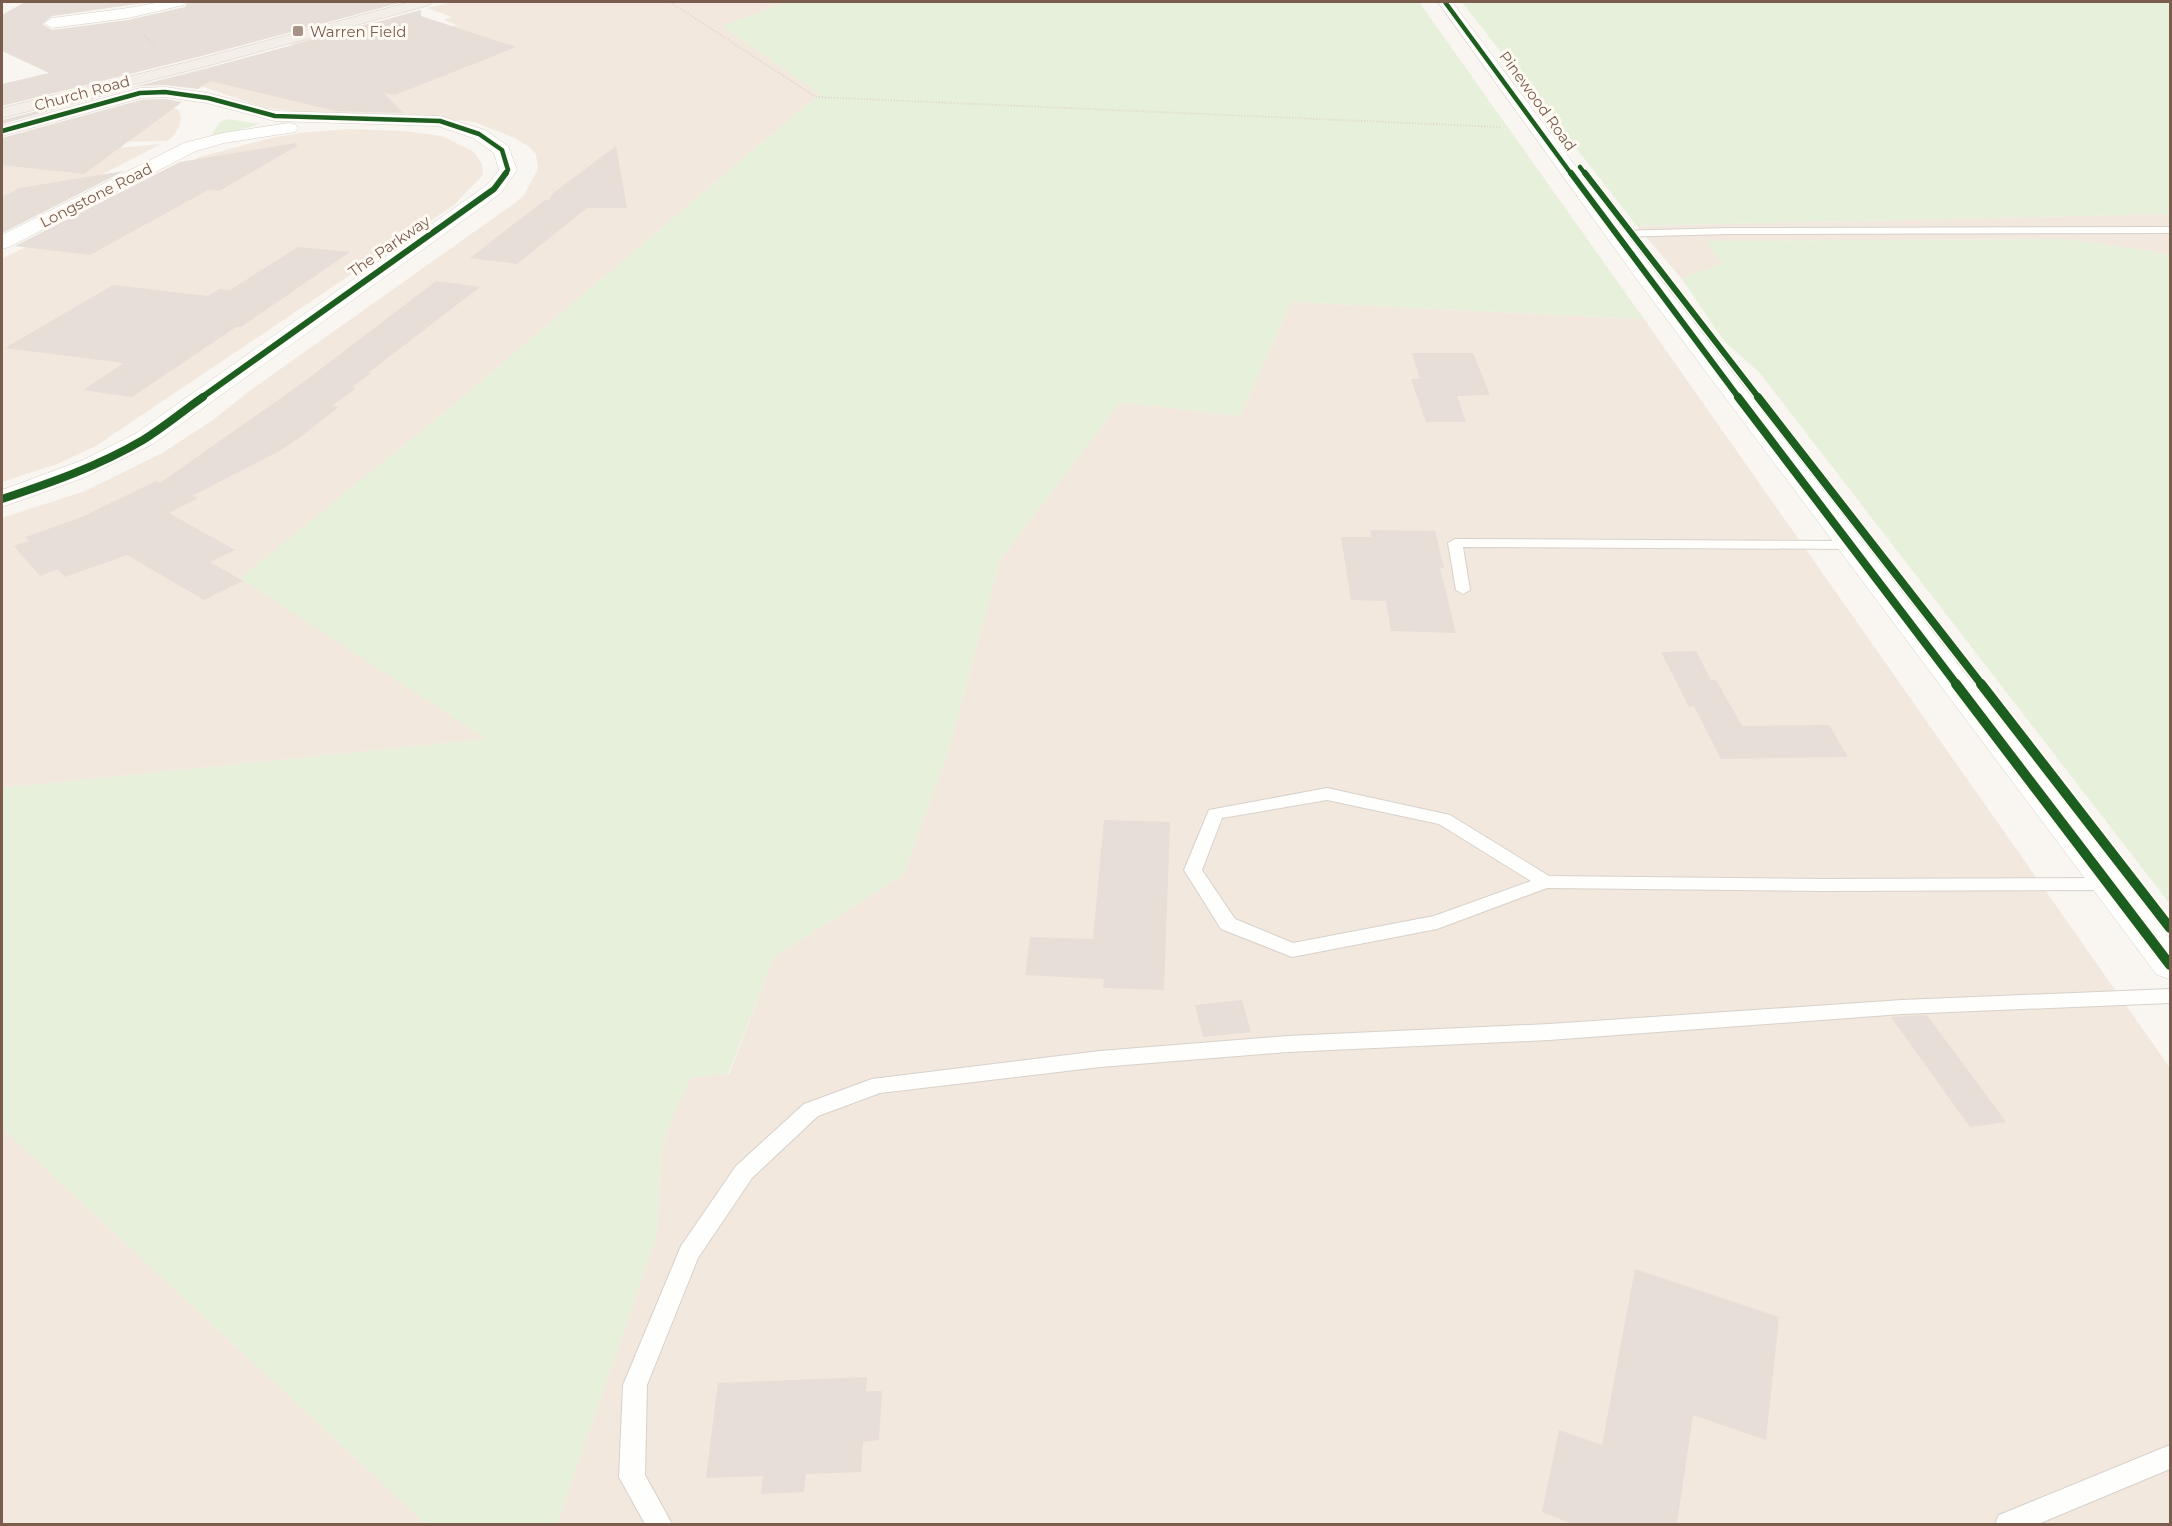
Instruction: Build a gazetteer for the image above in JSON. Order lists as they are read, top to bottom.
{
  "streets": {
    "main road": ["Church Road"],
    "street": ["Pinewood Road", "Longstone Road", "The Parkway"]
  },
  "crossings": [
    ["Church Road", "The Parkway"],
    ["Longstone Road", "The Parkway"]
  ],
  "places": {
    "transit": ["Warren Field"]
  }
}
